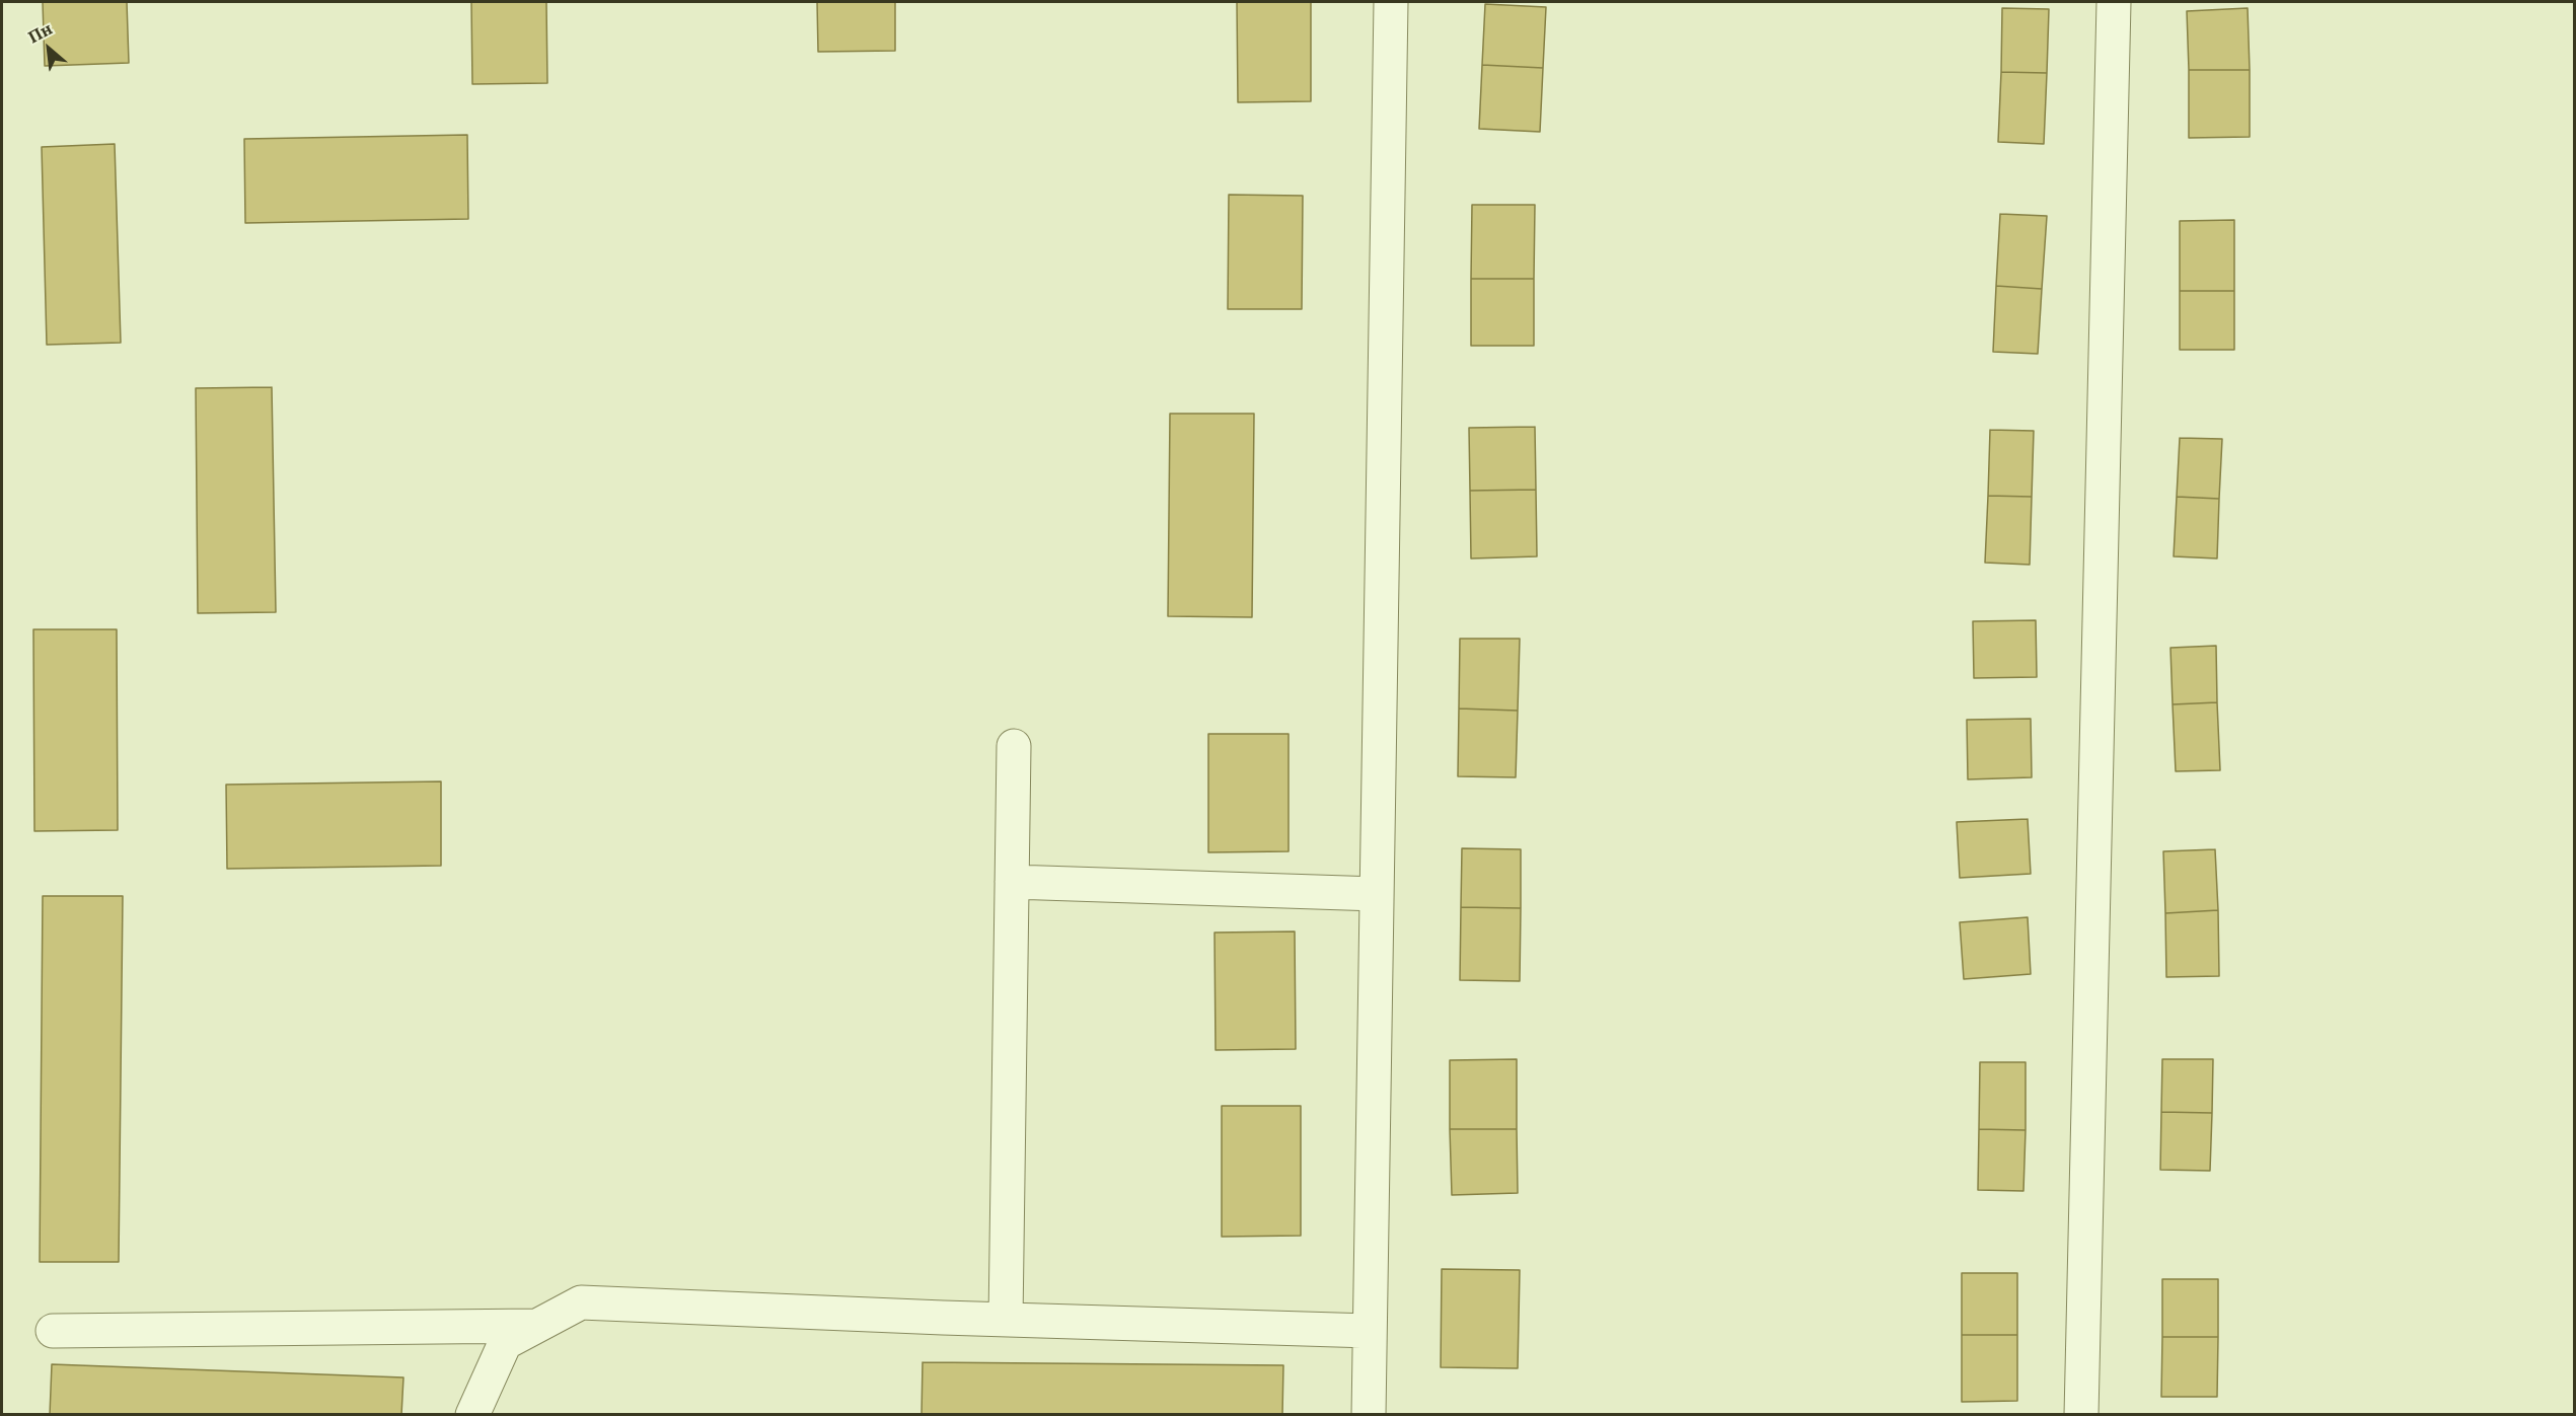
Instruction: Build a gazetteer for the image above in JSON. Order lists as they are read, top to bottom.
{
  "north": "top left"
}
